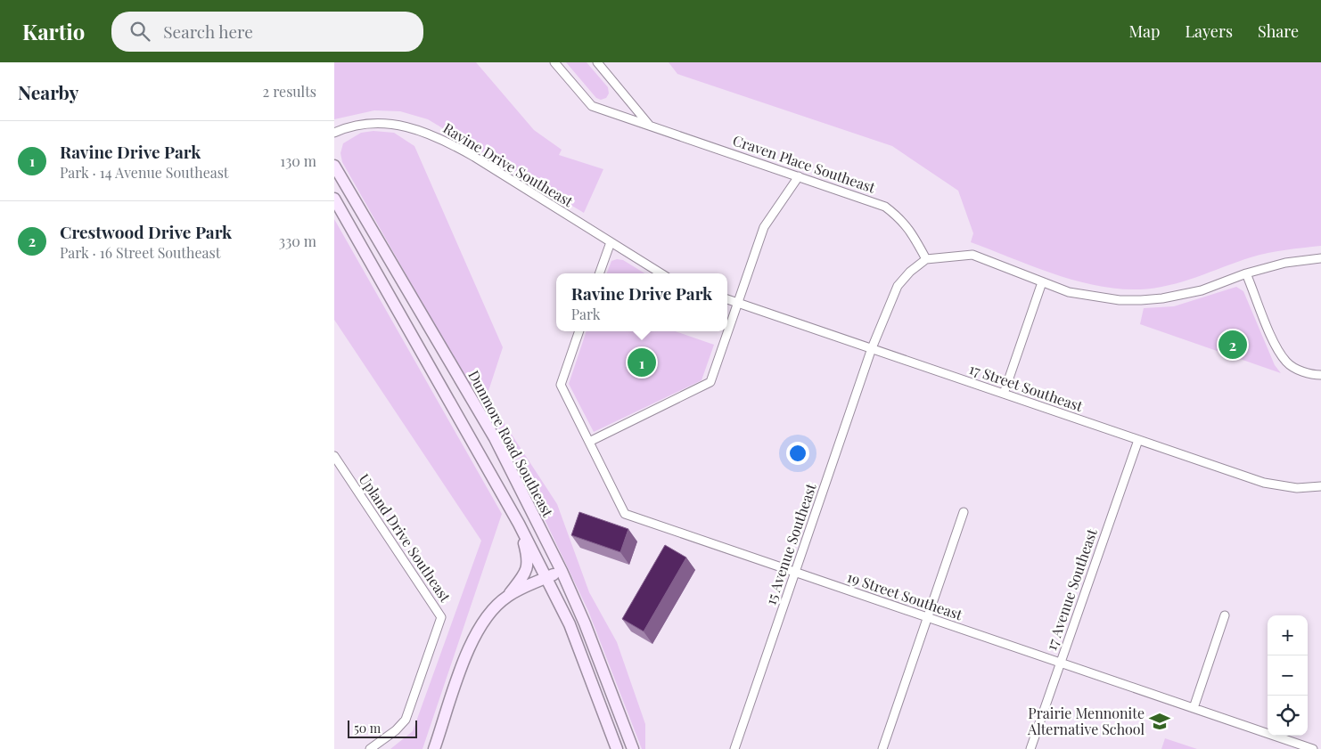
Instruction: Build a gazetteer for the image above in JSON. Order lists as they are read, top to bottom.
{
  "streets": {
    "main road": ["Dunmore Road Southeast"],
    "street": [
      "Craven Place Southeast",
      "Ravine Drive Southeast",
      "17 Street Southeast",
      "Upland Drive Southeast",
      "15 Avenue Southeast",
      "17 Avenue Southeast",
      "19 Street Southeast"
    ]
  },
  "crossings": [
    ["Craven Place Southeast", "15 Avenue Southeast"],
    ["17 Street Southeast", "15 Avenue Southeast"],
    ["17 Street Southeast", "17 Avenue Southeast"],
    ["15 Avenue Southeast", "19 Street Southeast"],
    ["17 Avenue Southeast", "19 Street Southeast"]
  ],
  "places": {
    "school or university": ["Prairie Mennonite Alternative School"]
  },
  "scale_bar": "50 m",
  "page": {
    "header": "Kartio",
    "search": "Search here",
    "nav": ["Map", "Layers", "Share"],
    "heading": ["Nearby", "2 results"],
    "list": [
      {
        "mark": "1",
        "name": "Ravine Drive Park",
        "note": "Park · 14 Avenue Southeast",
        "value": "130 m"
      },
      {
        "mark": "2",
        "name": "Crestwood Drive Park",
        "note": "Park · 16 Street Southeast",
        "value": "330 m"
      }
    ],
    "popup": ["Ravine Drive Park", "Park"],
    "pins": ["2", "1"],
    "map_buttons": ["+", "−"],
    "scale": "50 m"
  }
}
